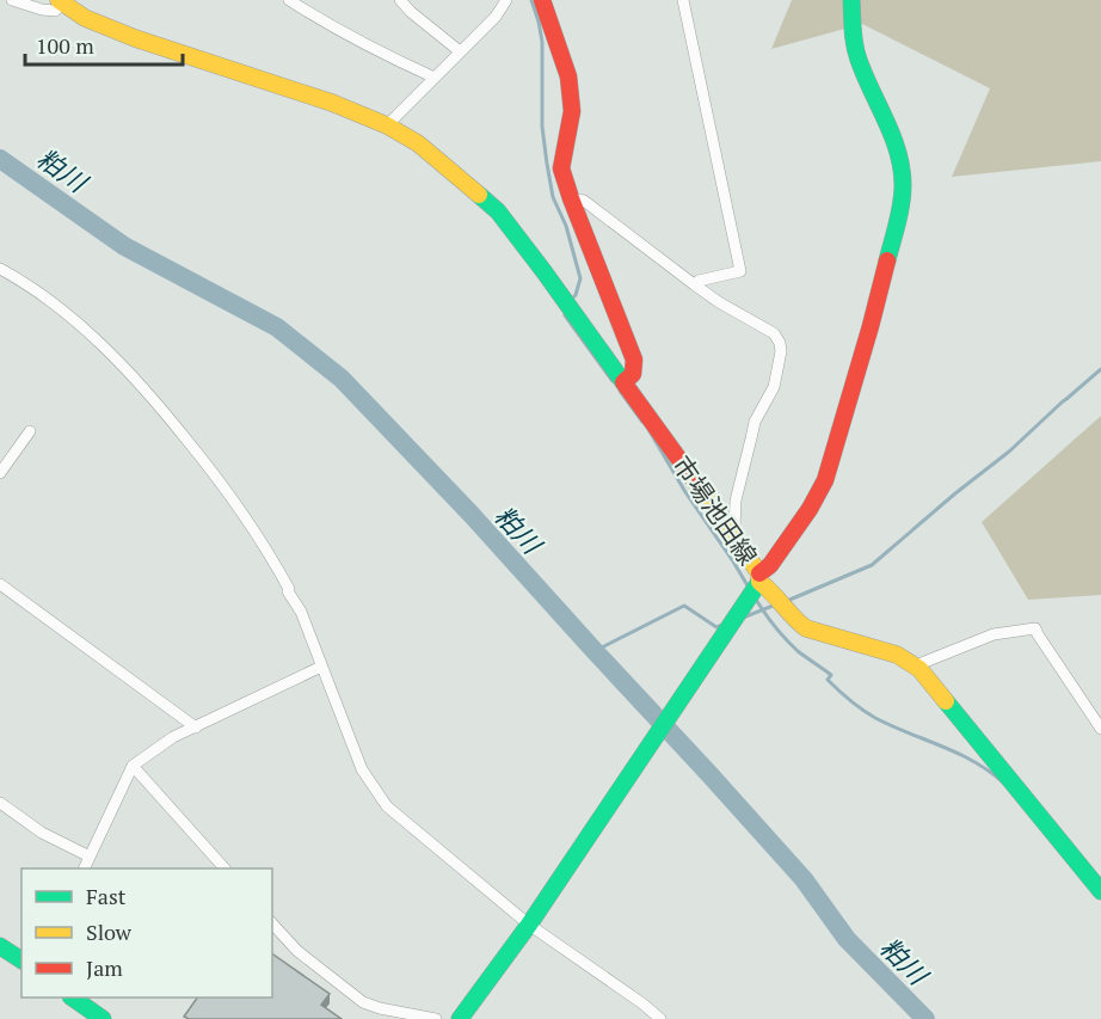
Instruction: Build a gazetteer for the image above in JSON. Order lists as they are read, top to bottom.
{
  "streets": {
    "street": ["市場池田線"]
  },
  "water": ["粕川"],
  "legend": ["Fast", "Slow", "Jam"],
  "scale_bar": "100 m"
}
